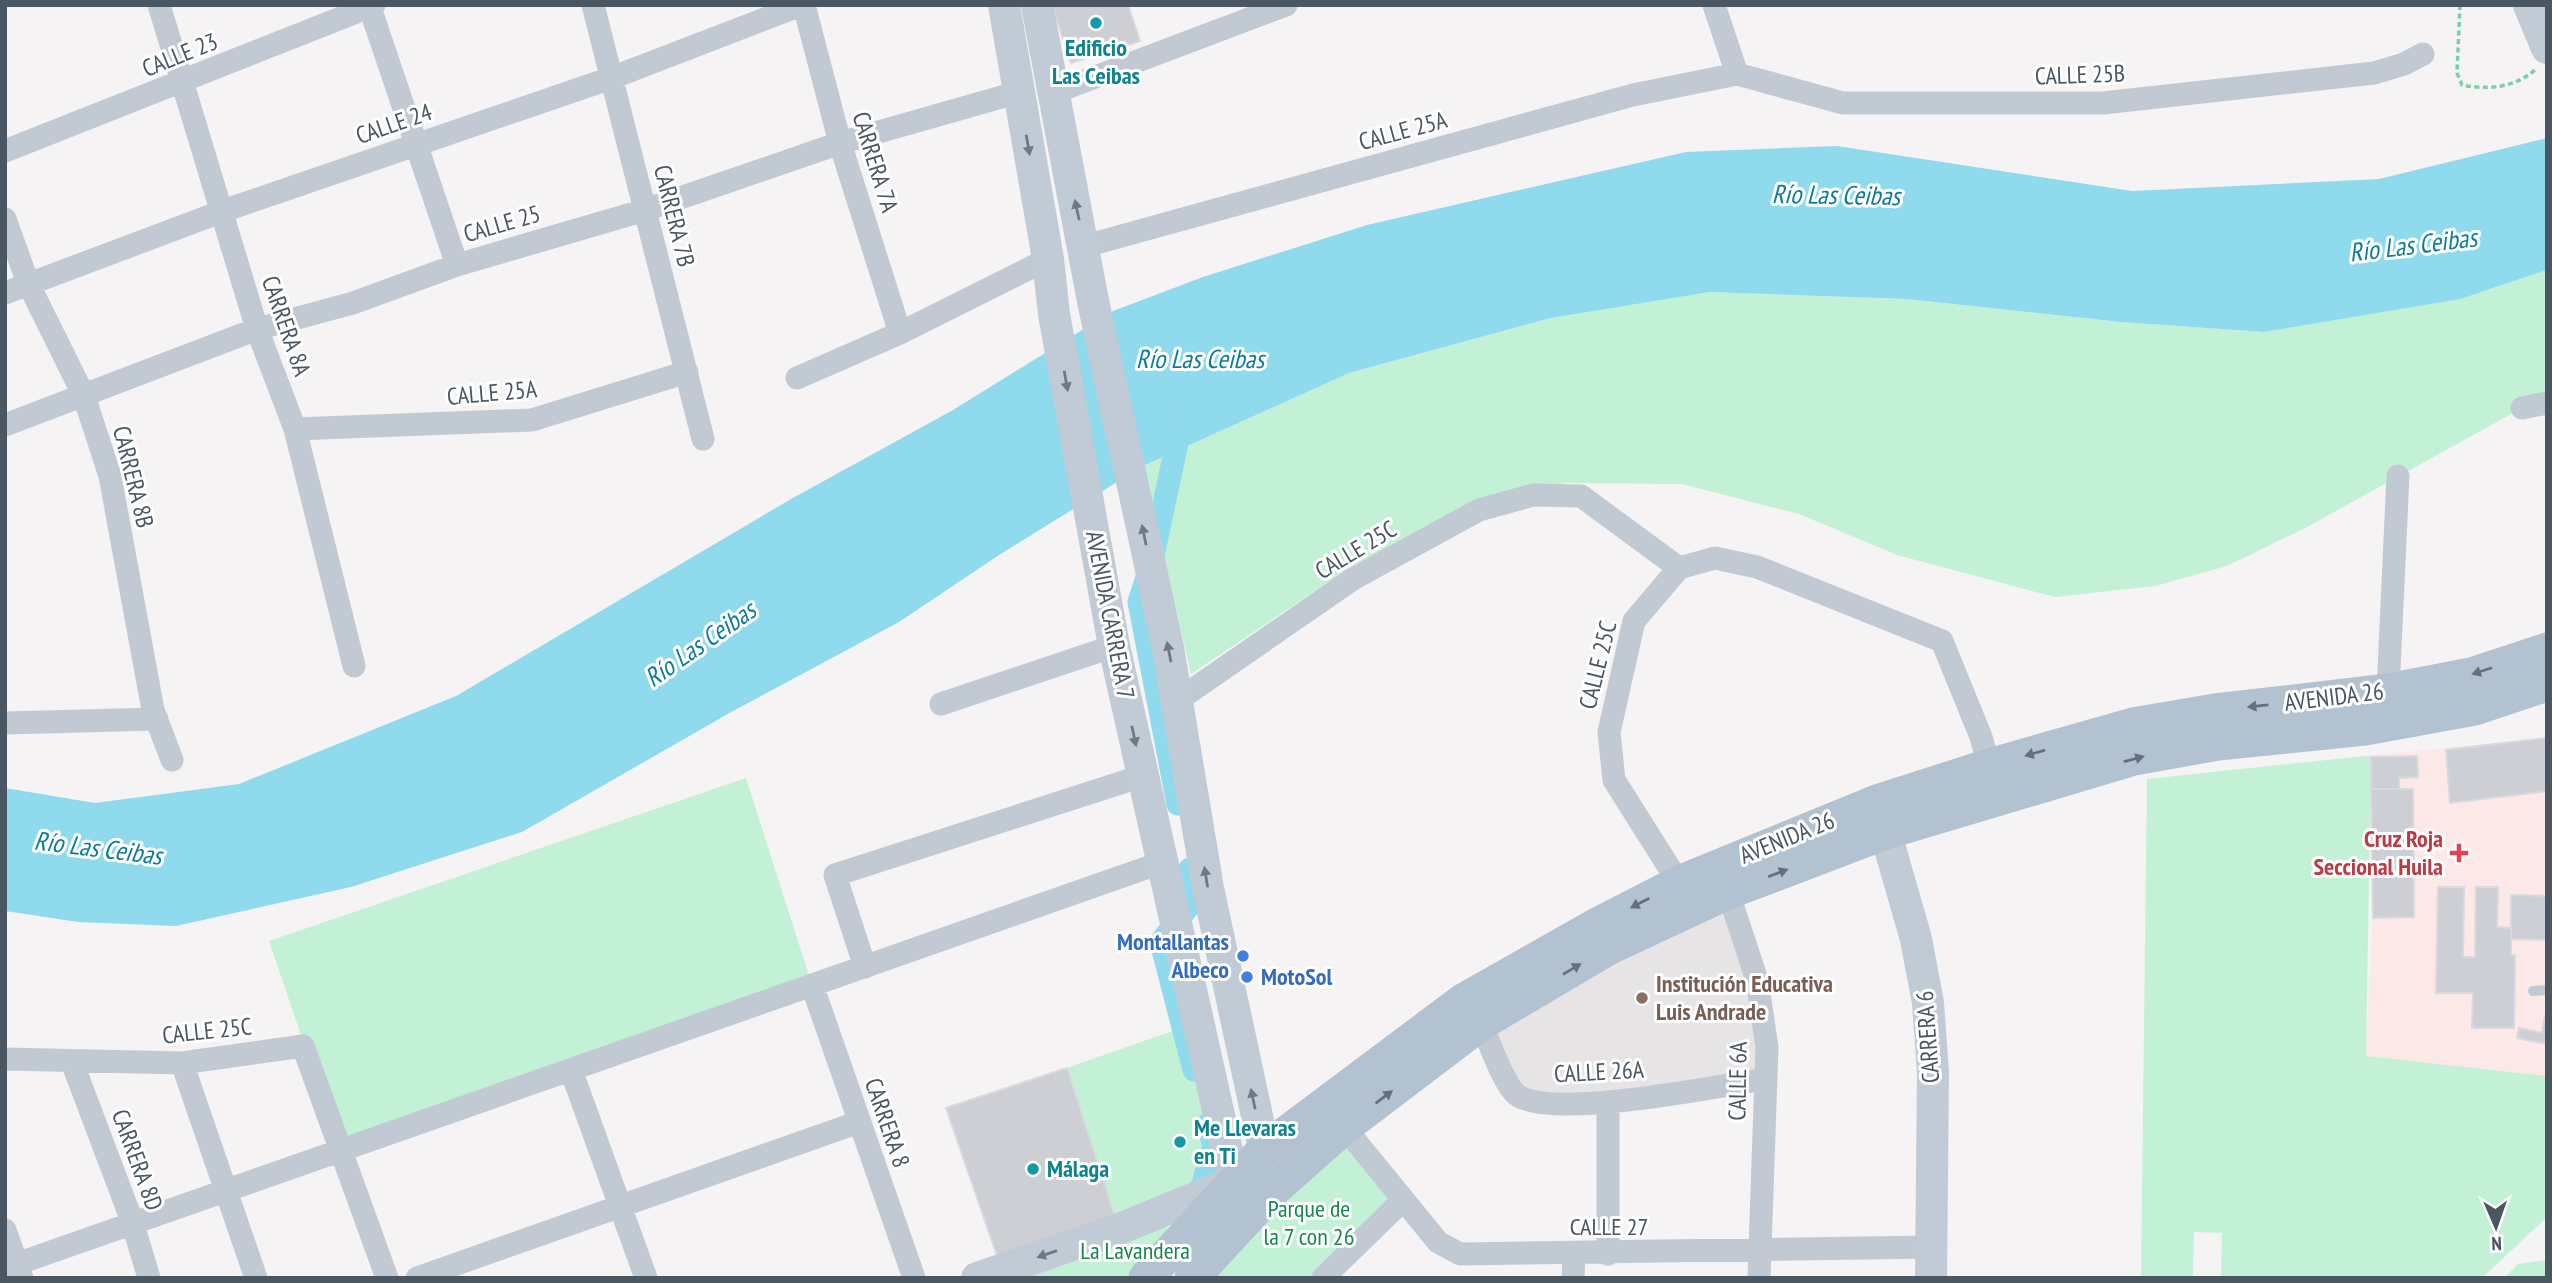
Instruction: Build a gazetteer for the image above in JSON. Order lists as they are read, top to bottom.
{
  "streets": {
    "main road": ["AVENIDA CARRERA 7", "AVENIDA 26", "CARRERA 6"],
    "street": [
      "CALLE 23",
      "CALLE 25B",
      "CALLE 24",
      "CALLE 25A",
      "CARRERA 7A",
      "CARRERA 7B",
      "CALLE 25",
      "CARRERA 8A",
      "CARRERA 8B",
      "CALLE 25C",
      "CALLE 26A",
      "CALLE 6A",
      "CARRERA 8",
      "CARRERA 8D",
      "CALLE 27"
    ]
  },
  "crossings": [
    ["CALLE 23", "CARRERA 8A"],
    ["CALLE 25B", "CALLE 25A"],
    ["CALLE 24", "CARRERA 7A"],
    ["CALLE 24", "CARRERA 7B"],
    ["CALLE 24", "CARRERA 8A"],
    ["CALLE 24", "CARRERA 8B"],
    ["CALLE 25A", "CARRERA 7B"],
    ["CALLE 25A", "CARRERA 8A"],
    ["CALLE 25A", "AVENIDA CARRERA 7"],
    ["CARRERA 7A", "CALLE 25"],
    ["CARRERA 7B", "CALLE 25"],
    ["CALLE 25", "CARRERA 8A"],
    ["CALLE 25", "CARRERA 8B"],
    ["CALLE 25", "AVENIDA CARRERA 7"],
    ["CALLE 25C", "AVENIDA CARRERA 7"],
    ["CALLE 25C", "AVENIDA 26"],
    ["CALLE 25C", "CARRERA 8D"],
    ["AVENIDA CARRERA 7", "AVENIDA 26"],
    ["AVENIDA 26", "CARRERA 6"],
    ["AVENIDA 26", "CALLE 26A"],
    ["AVENIDA 26", "CALLE 6A"],
    ["AVENIDA 26", "CALLE 27"],
    ["CARRERA 6", "CALLE 27"],
    ["CALLE 26A", "CALLE 6A"],
    ["CALLE 6A", "CALLE 27"]
  ],
  "water": ["Río Las Ceibas"],
  "parks": ["Parque de la 7 con 26", "La Lavandera"],
  "places": {
    "other": [
      "Edificio Las Ceibas",
      "Montallantas Albeco",
      "MotoSol",
      "Institución Educativa Luis Andrade",
      "Me Llevaras en Ti",
      "Málaga"
    ],
    "health": ["Cruz Roja Seccional Huila"]
  },
  "north": "bottom"
}
